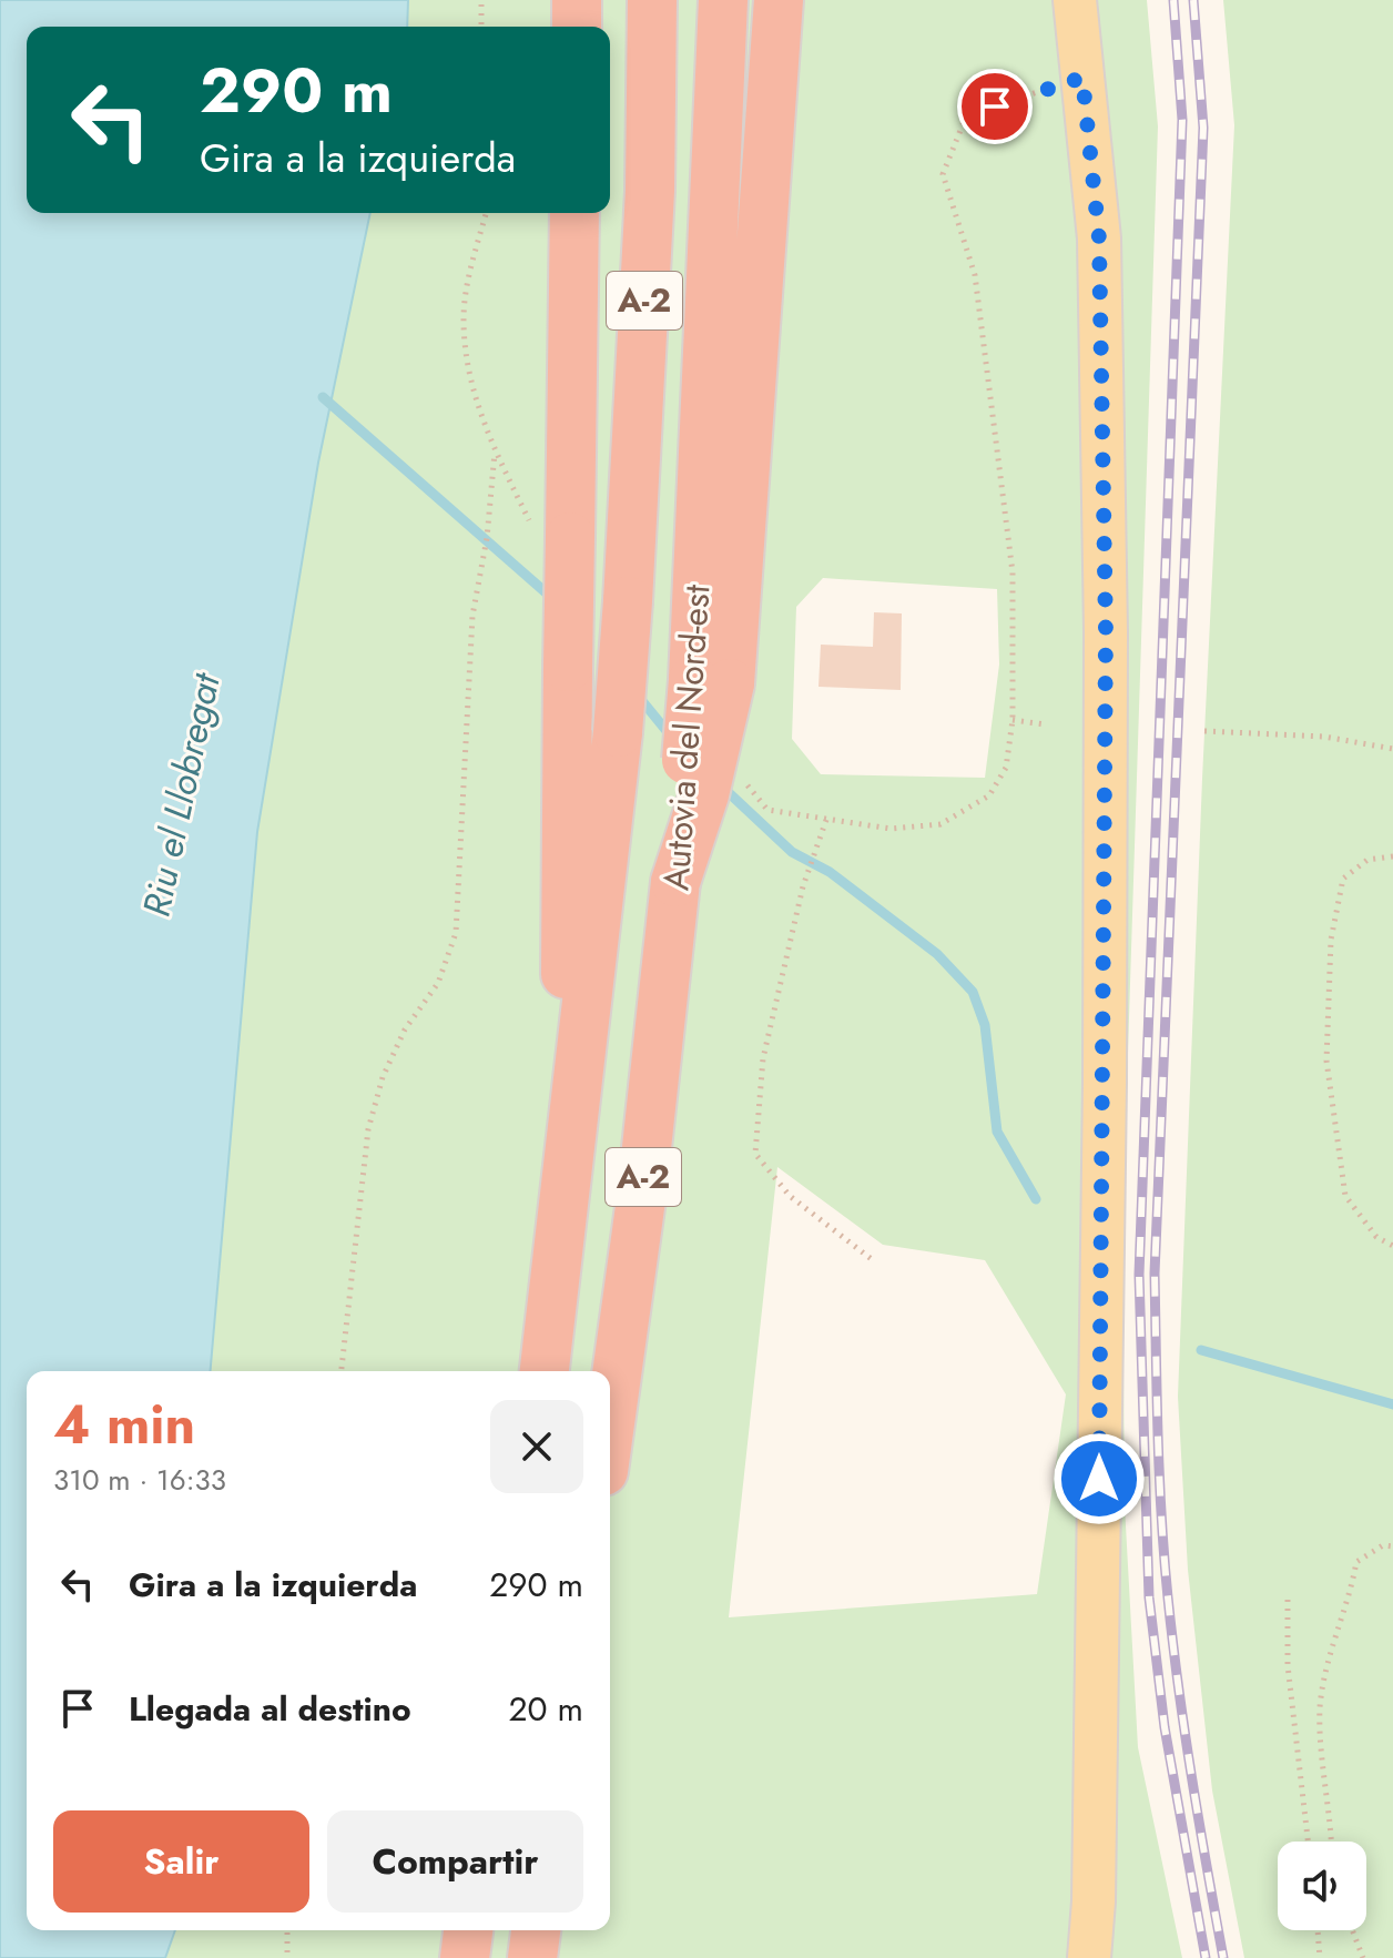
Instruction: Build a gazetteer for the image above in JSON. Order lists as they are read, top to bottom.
{
  "streets": {
    "highway": ["A-2", "Autovia del Nord-est"]
  },
  "water": ["Riu el Llobregat"],
  "page": {
    "turn": ["290 m", "Gira a la izquierda"],
    "heading": ["4 min", "310 m · 16:33"],
    "list": [
      {
        "name": "Gira a la izquierda",
        "value": "290 m"
      },
      {
        "name": "Llegada al destino",
        "value": "20 m"
      }
    ],
    "buttons": ["Salir", "Compartir"]
  }
}
